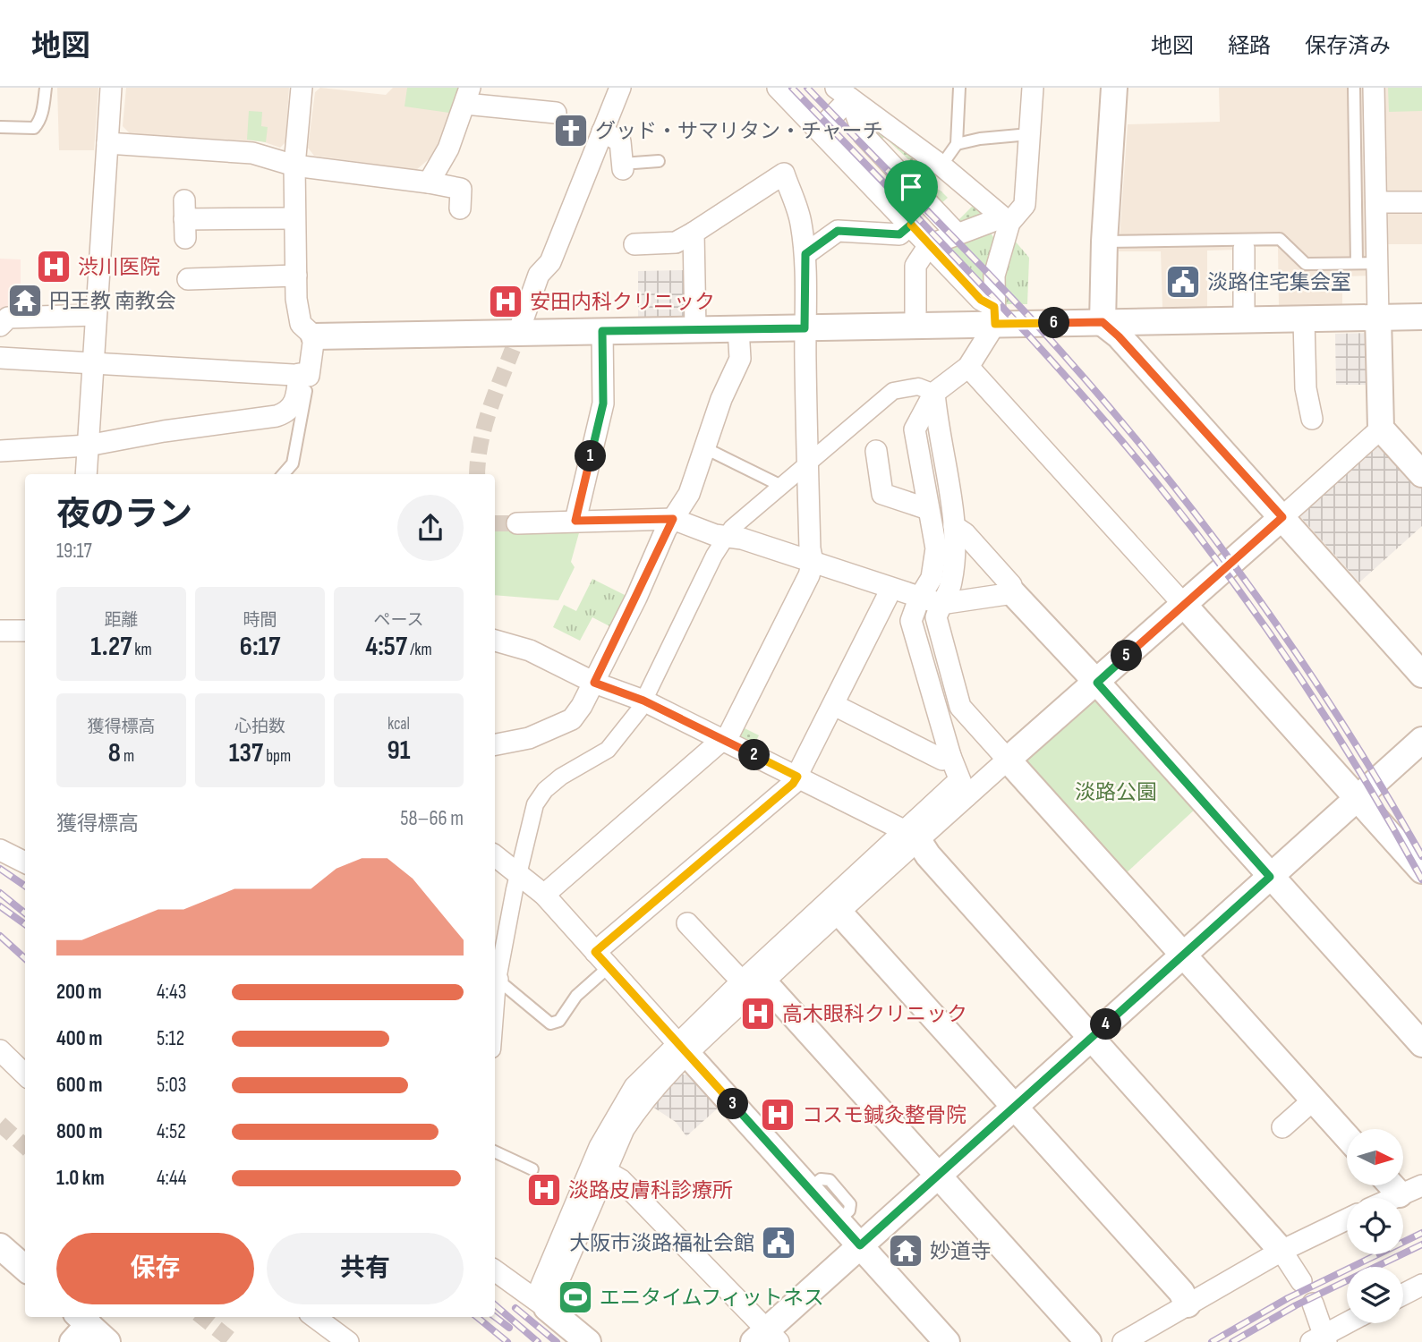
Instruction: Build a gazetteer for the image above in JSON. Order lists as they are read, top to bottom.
{
  "parks": ["淡路公園"],
  "places": {
    "church": ["グッド・サマリタン・チャーチ"],
    "hospital": [
      "渋川医院",
      "安田内科クリニック",
      "高木眼科クリニック",
      "コスモ鍼灸整骨院",
      "淡路皮膚科診療所"
    ],
    "public building": ["淡路住宅集会室", "大阪市淡路福祉会館"],
    "temple": ["円王教 南教会", "妙道寺"],
    "sports": ["エニタイムフィットネス"]
  },
  "north": "right",
  "page": {
    "header": "地図",
    "nav": ["地図", "経路", "保存済み"],
    "pins": [
      "6",
      "1",
      "5",
      "2",
      "4",
      "3"
    ],
    "heading": ["夜のラン", "19:17"],
    "stats": [
      ["距離", "1.27 km"],
      ["時間", "6:17"],
      ["ペース", "4:57 /km"],
      ["獲得標高", "8 m"],
      ["心拍数", "137 bpm"],
      ["kcal", "91"]
    ],
    "chart": ["獲得標高", "58–66 m"],
    "list": [
      {
        "name": "200 m",
        "note": "4:43"
      },
      {
        "name": "400 m",
        "note": "5:12"
      },
      {
        "name": "600 m",
        "note": "5:03"
      },
      {
        "name": "800 m",
        "note": "4:52"
      },
      {
        "name": "1.0 km",
        "note": "4:44"
      }
    ],
    "buttons": ["保存", "共有"]
  }
}
